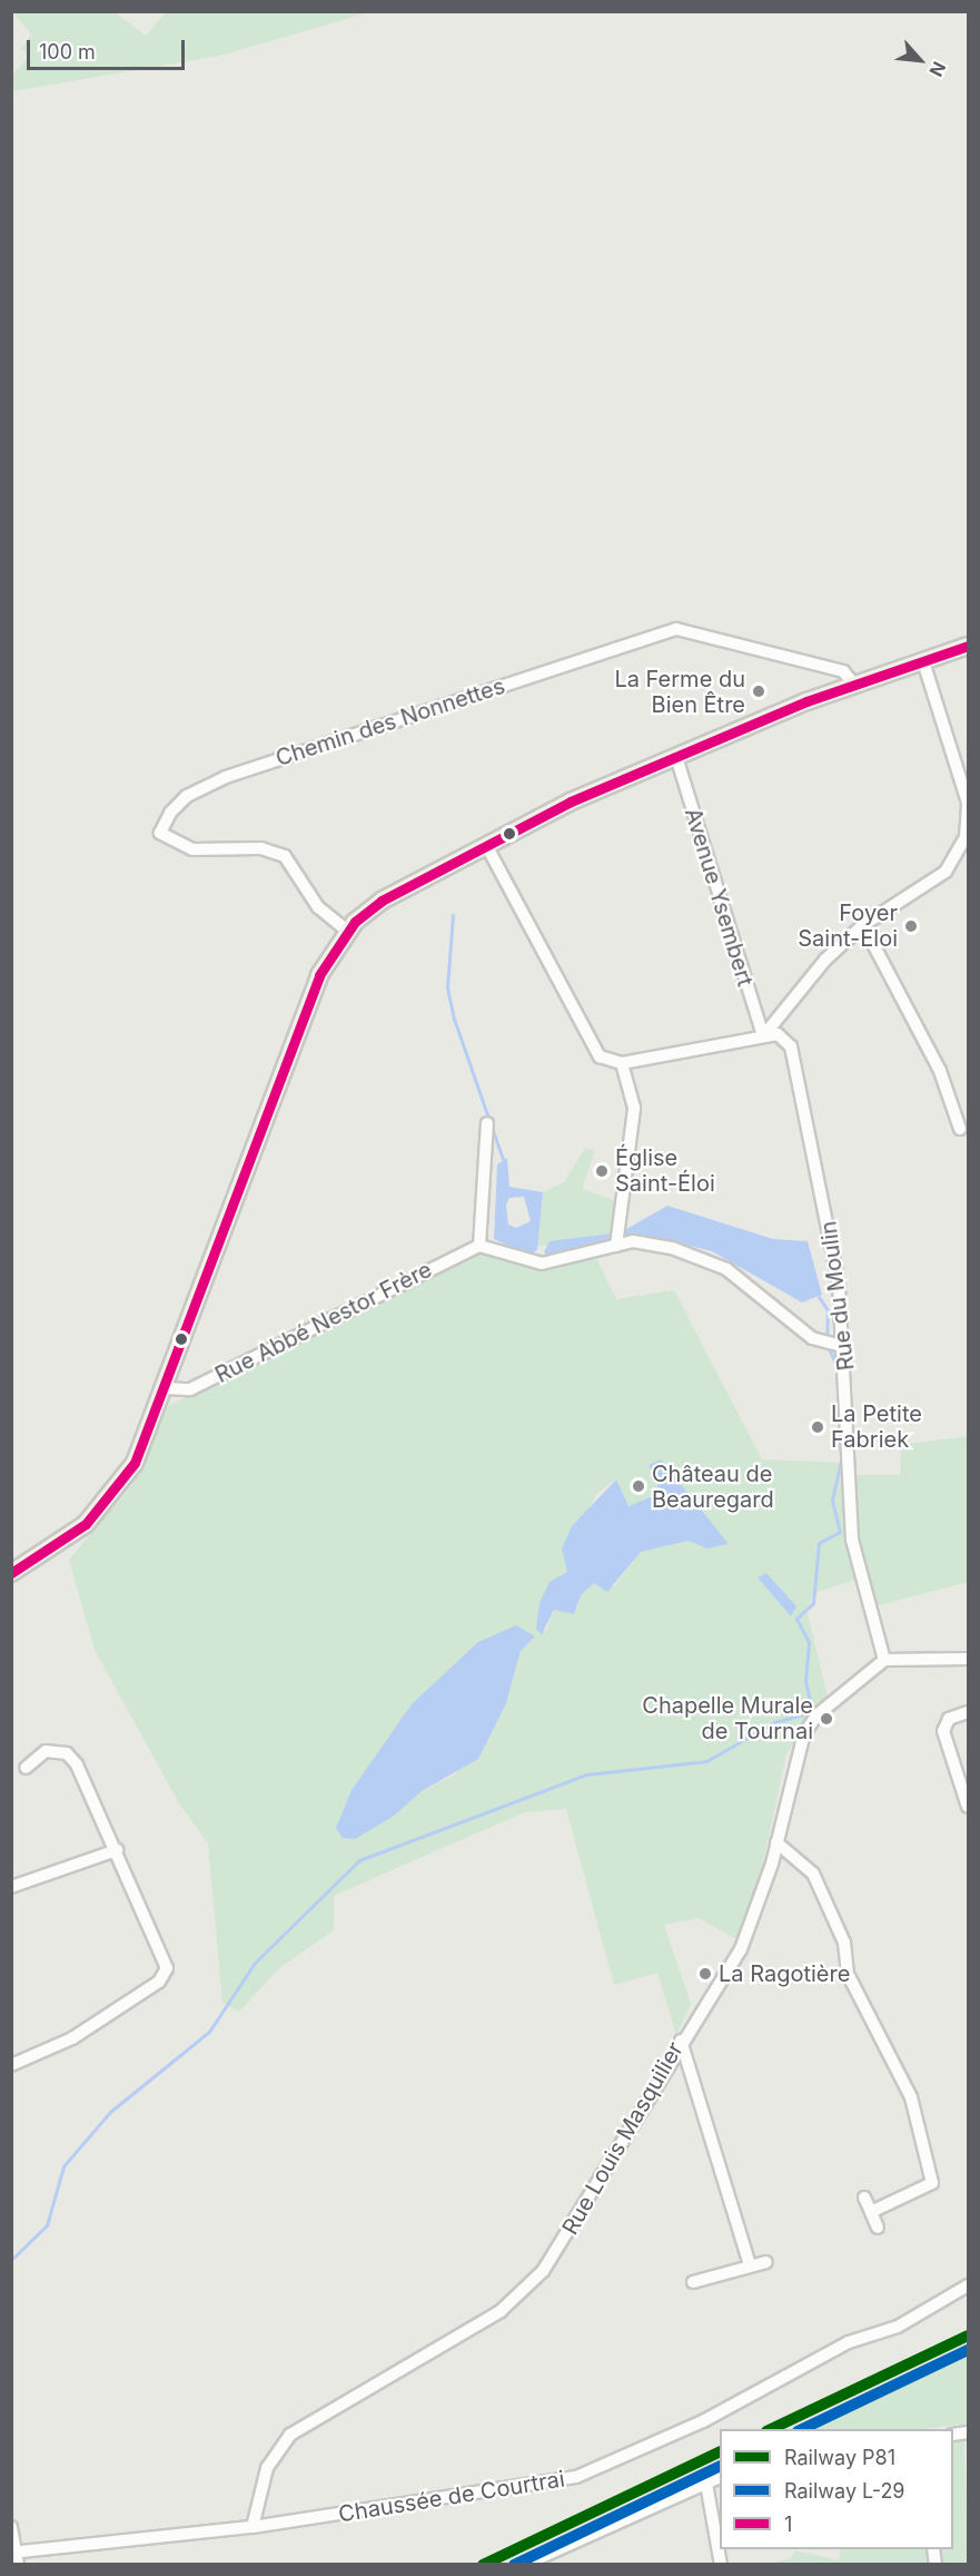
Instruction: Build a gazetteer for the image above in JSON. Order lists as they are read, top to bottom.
{
  "streets": {
    "street": [
      "Chemin des Nonnettes",
      "Avenue Ysembert",
      "Rue du Moulin",
      "Rue Abbé Nestor Frère",
      "Rue Louis Masquilier",
      "Chaussée de Courtrai"
    ]
  },
  "crossings": [
    ["Avenue Ysembert", "Rue du Moulin"],
    ["Rue du Moulin", "Rue Louis Masquilier"],
    ["Rue Louis Masquilier", "Chaussée de Courtrai"]
  ],
  "places": [
    "La Ferme du Bien Être",
    "Foyer Saint-Eloi",
    "Église Saint-Éloi",
    "La Petite Fabriek",
    "Château de Beauregard",
    "Chapelle Murale de Tournai",
    "La Ragotière"
  ],
  "lines": ["transit line 1", "rail line P81", "rail line L-29"],
  "legend": ["Railway P81", "Railway L-29", "1"],
  "scale_bar": "100 m",
  "north": "bottom right"
}
